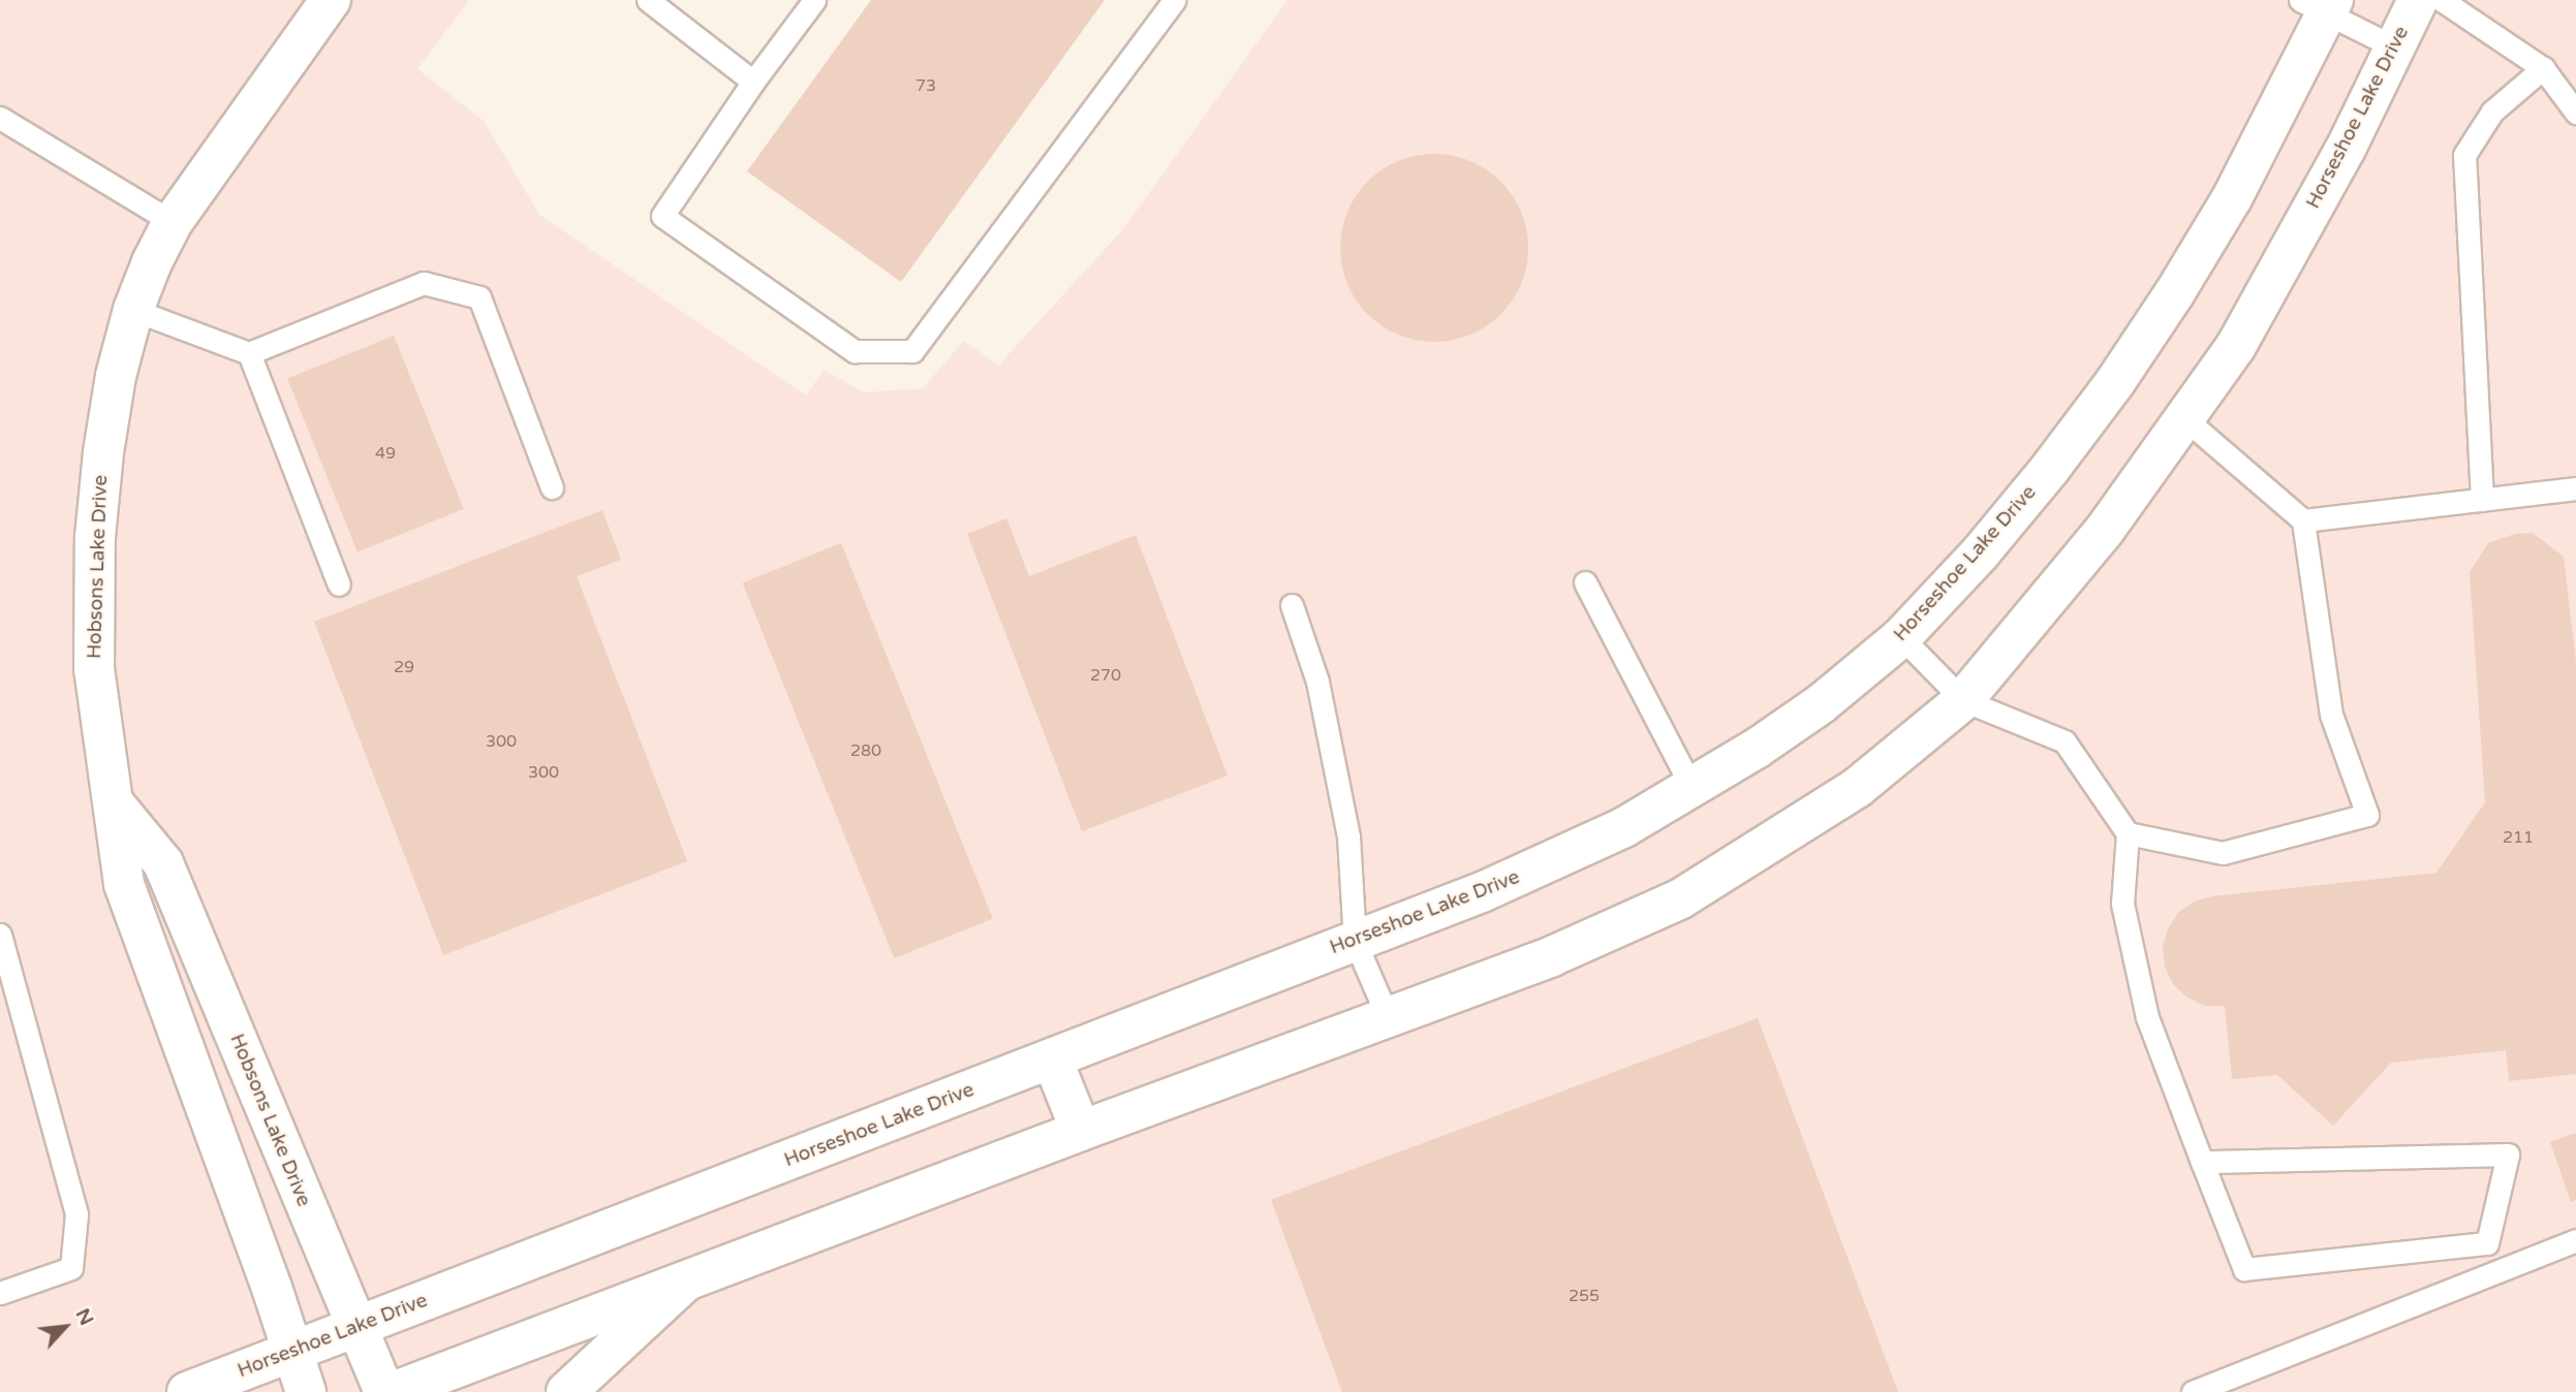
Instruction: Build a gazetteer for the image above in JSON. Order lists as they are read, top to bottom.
{
  "streets": {
    "street": ["Horseshoe Lake Drive", "Hobsons Lake Drive"]
  },
  "crossings": [
    ["Horseshoe Lake Drive", "Hobsons Lake Drive"]
  ],
  "house_numbers": [
    "73",
    "49",
    "29",
    "270",
    "300",
    "280",
    "300",
    "211",
    "255"
  ],
  "north": "top right"
}
